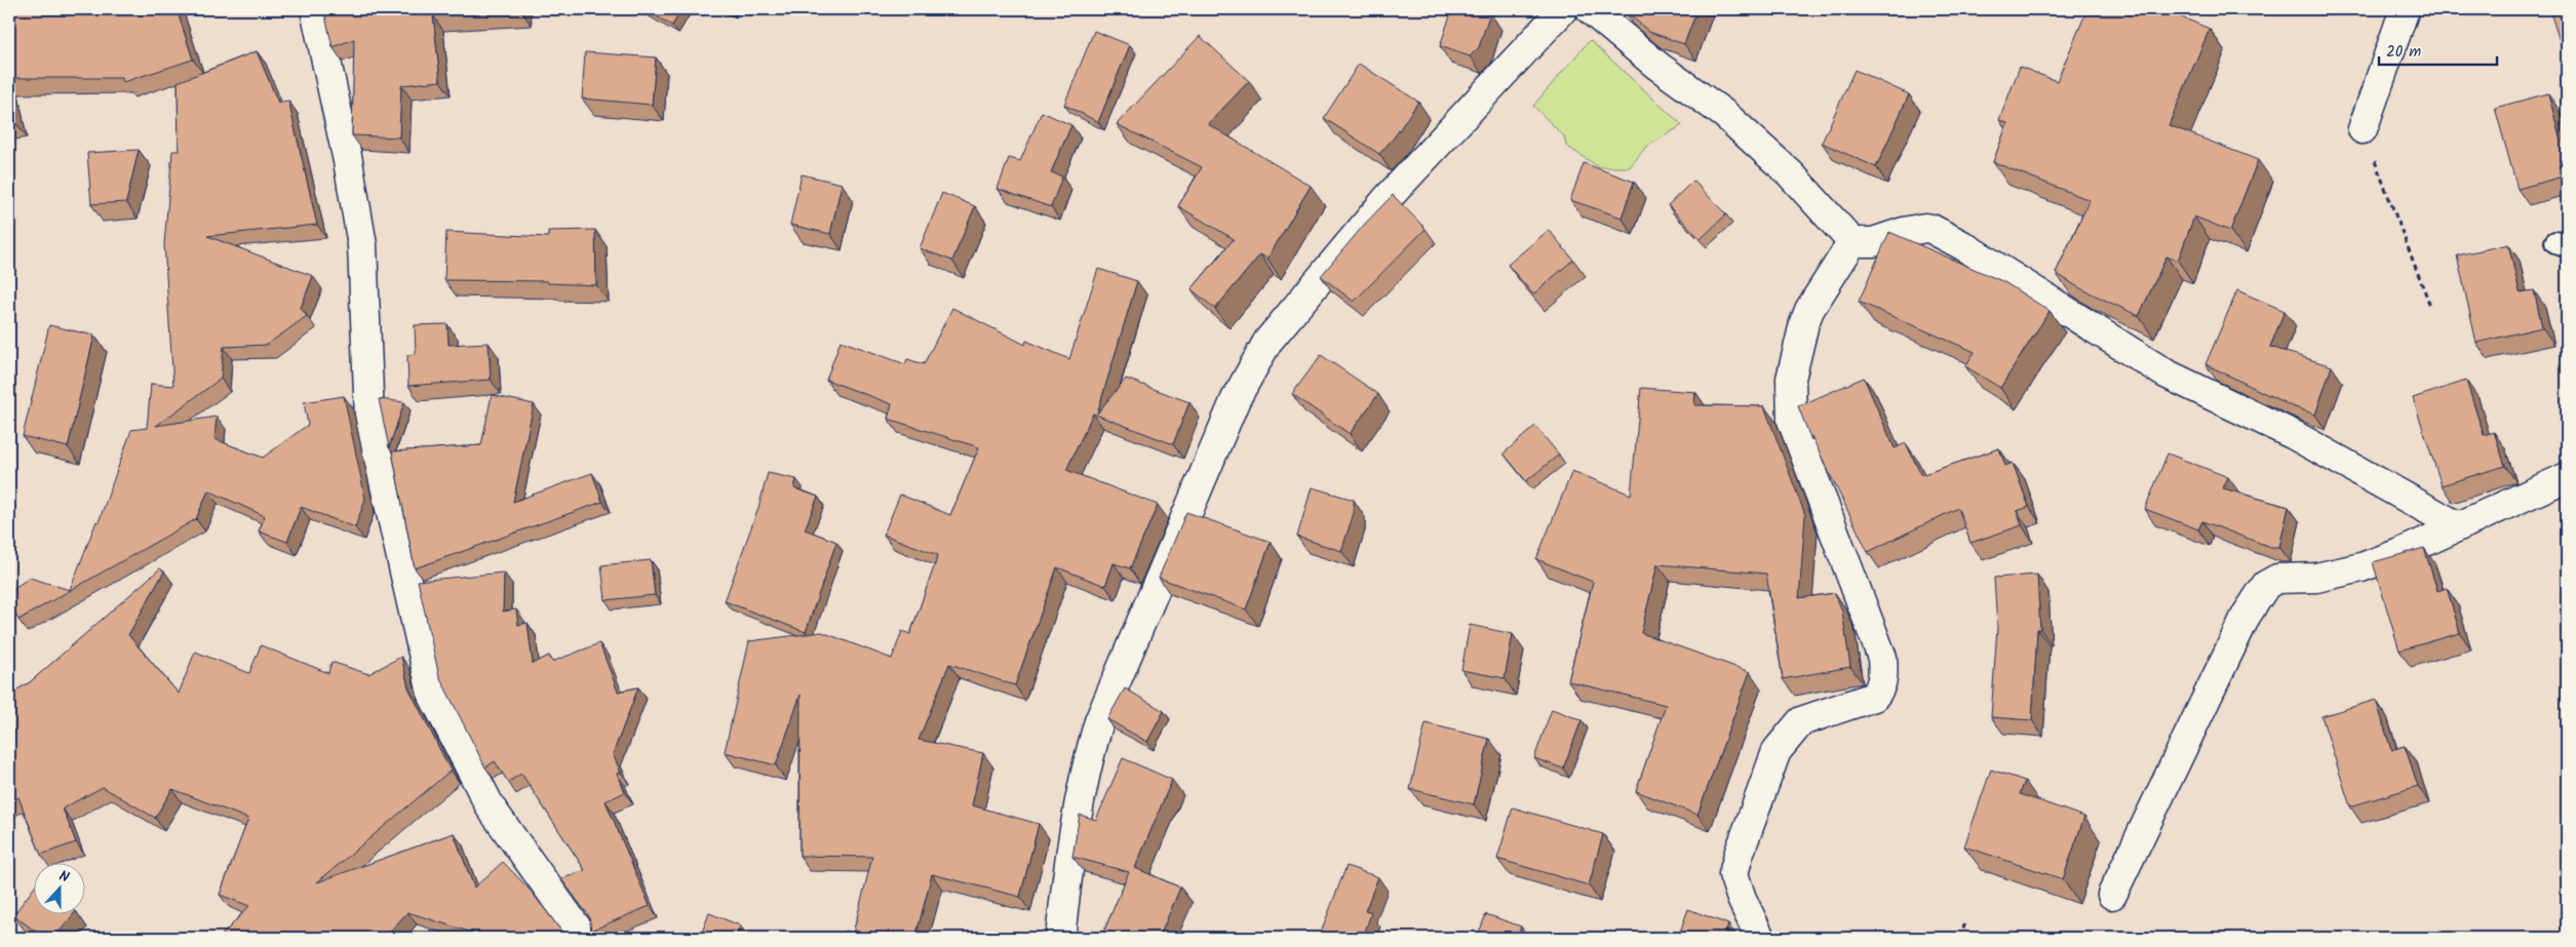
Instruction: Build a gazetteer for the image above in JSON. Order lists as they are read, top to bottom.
{
  "scale_bar": "20 m",
  "north": "top"
}
